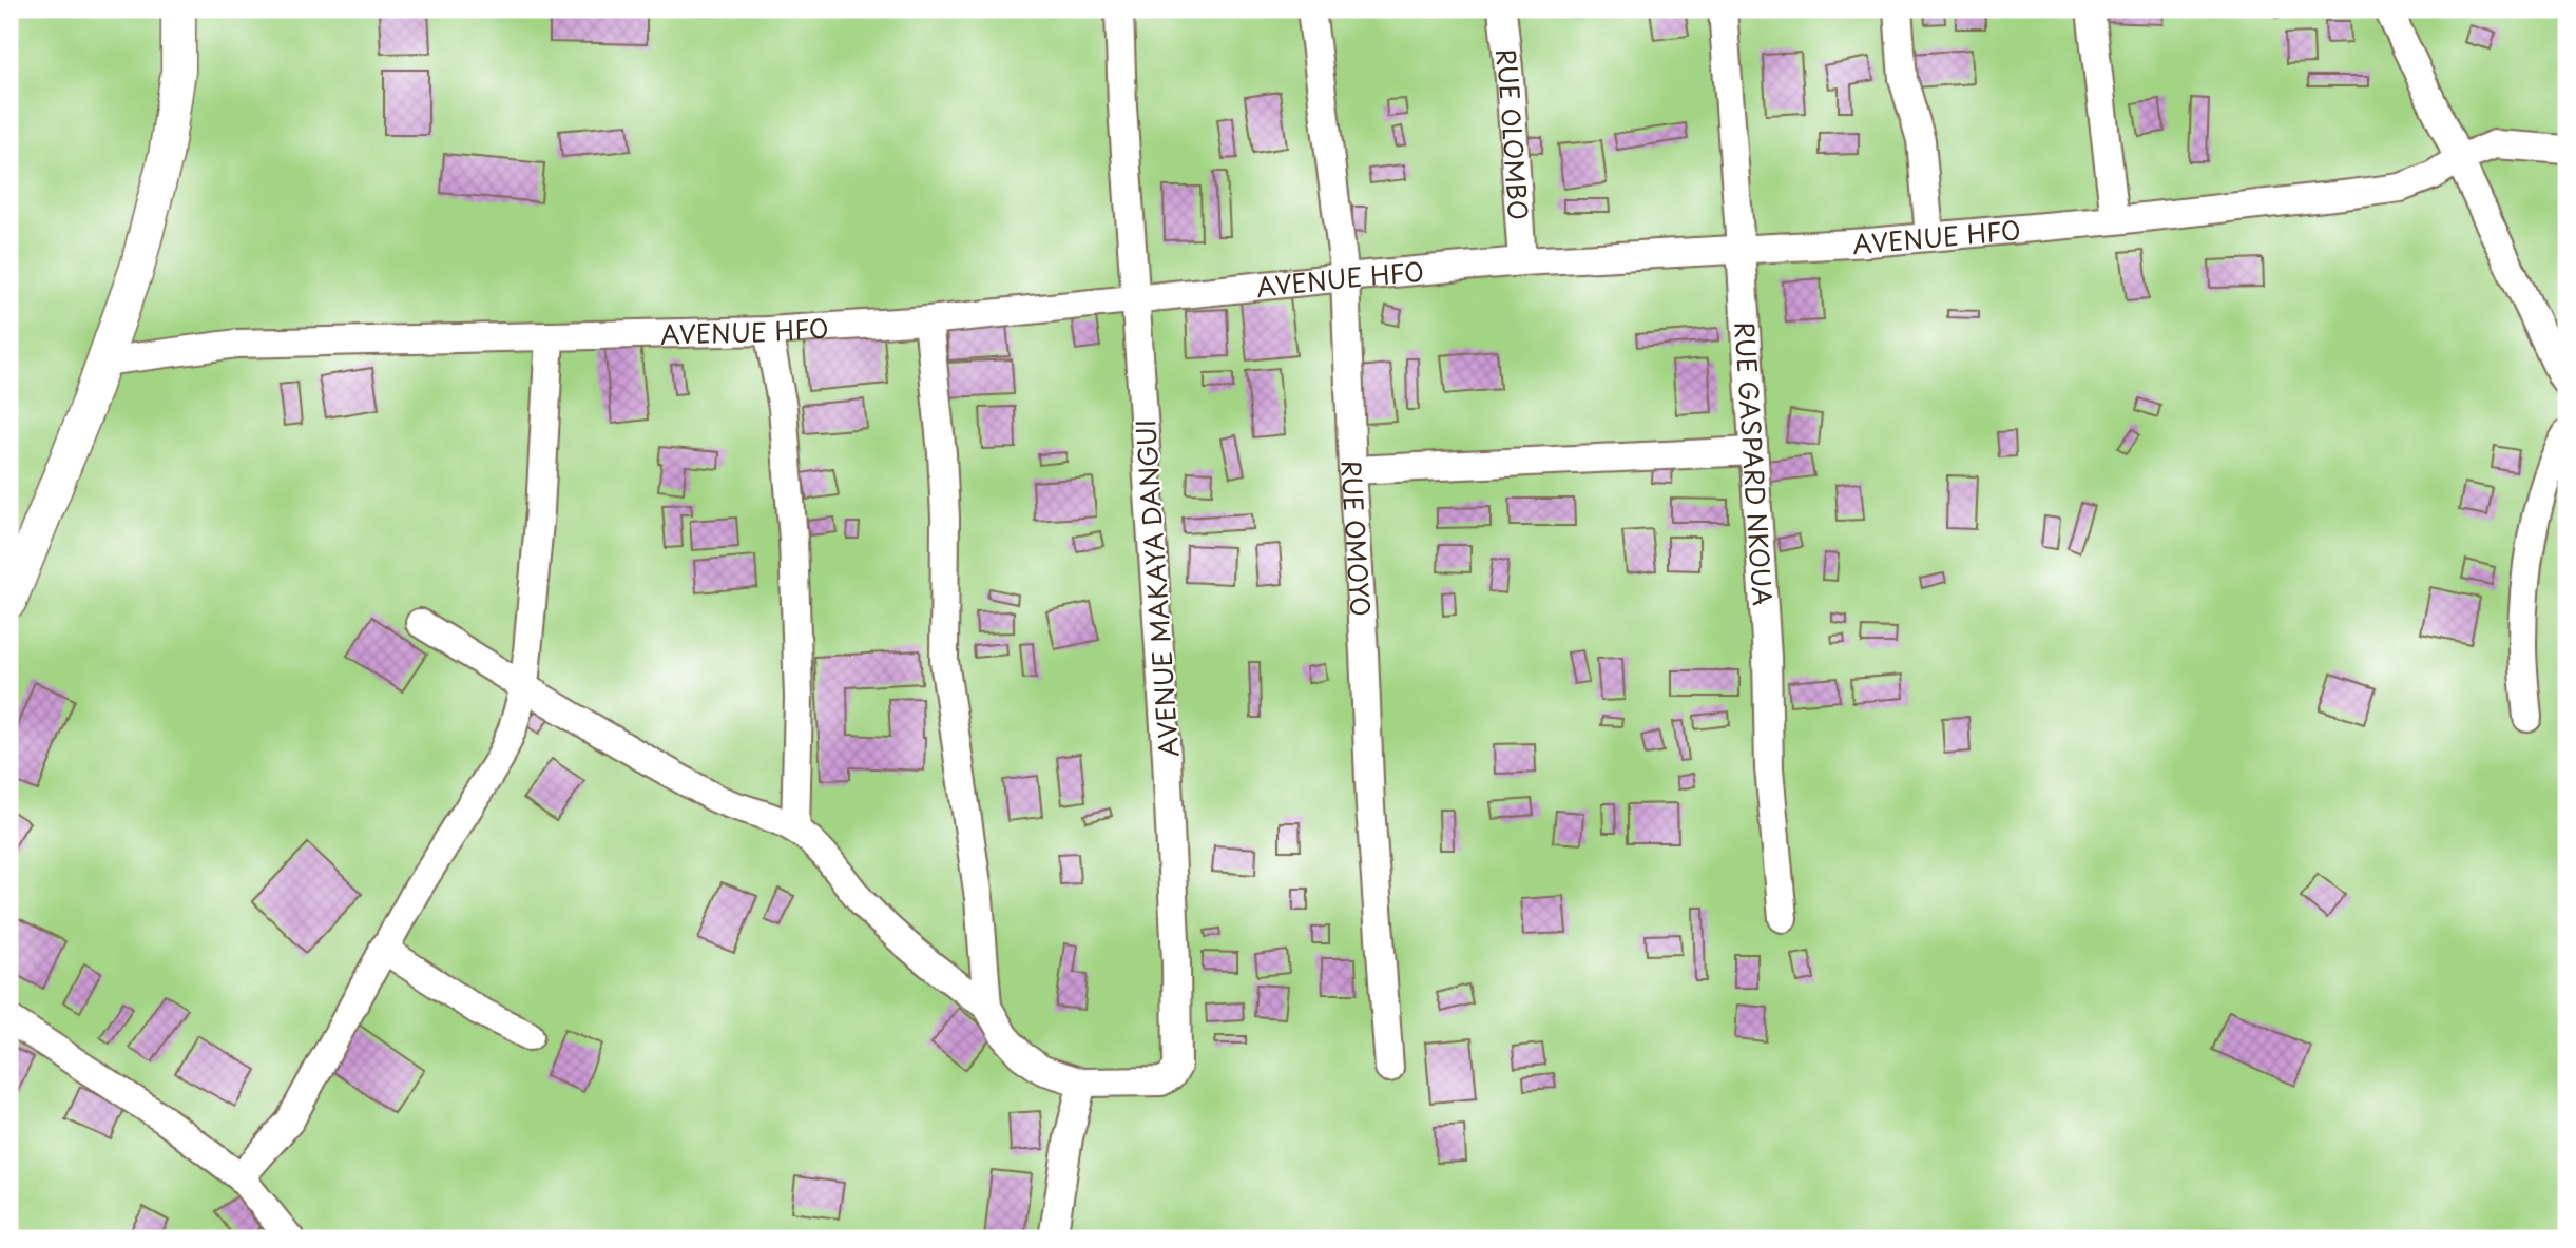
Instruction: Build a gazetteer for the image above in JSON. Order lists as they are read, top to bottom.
{
  "streets": {
    "street": [
      "RUE OLOMBO",
      "AVENUE HFO",
      "RUE GASPARD NKOUA",
      "RUE OMOYO",
      "AVENUE MAKAYA DANGUI"
    ]
  },
  "crossings": [
    ["RUE OLOMBO", "AVENUE HFO"],
    ["AVENUE HFO", "RUE GASPARD NKOUA"],
    ["AVENUE HFO", "RUE OMOYO"],
    ["AVENUE HFO", "AVENUE MAKAYA DANGUI"]
  ]
}
